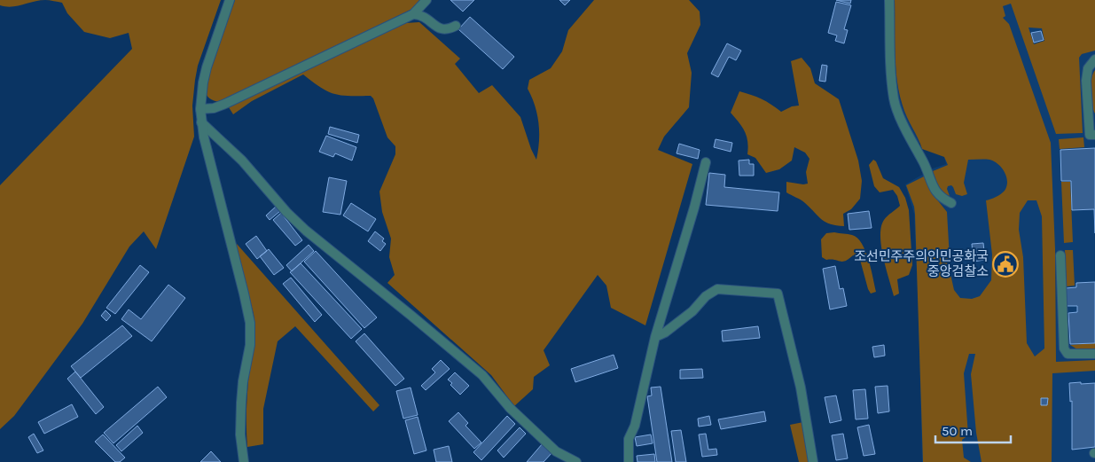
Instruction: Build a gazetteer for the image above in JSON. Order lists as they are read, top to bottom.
{
  "places": {
    "public building": ["조선민주주의인민공화국 중앙검찰소"]
  },
  "scale_bar": "50 m"
}
